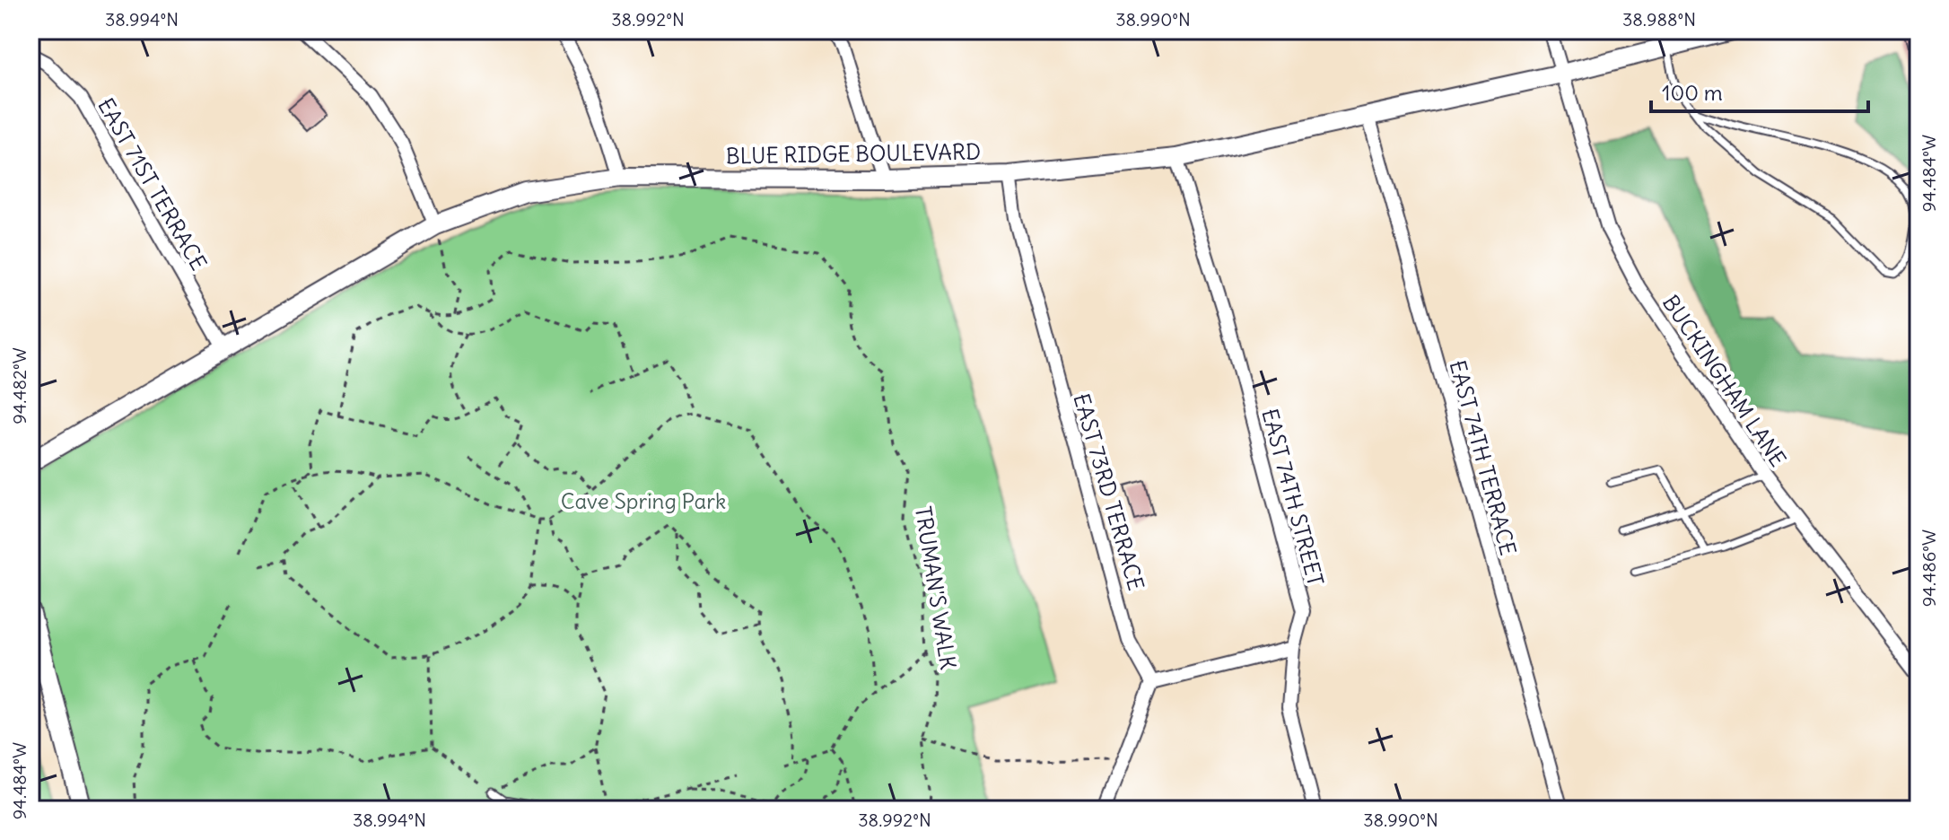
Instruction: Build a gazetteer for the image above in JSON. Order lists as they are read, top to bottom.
{
  "streets": {
    "main road": ["BLUE RIDGE BOULEVARD"],
    "street": [
      "EAST 71ST TERRACE",
      "BUCKINGHAM LANE",
      "EAST 74TH TERRACE",
      "EAST 73RD TERRACE",
      "EAST 74TH STREET"
    ],
    "path": ["TRUMAN'S WALK"]
  },
  "crossings": [
    ["BLUE RIDGE BOULEVARD", "EAST 71ST TERRACE"],
    ["BLUE RIDGE BOULEVARD", "BUCKINGHAM LANE"],
    ["BLUE RIDGE BOULEVARD", "EAST 74TH TERRACE"],
    ["BLUE RIDGE BOULEVARD", "EAST 73RD TERRACE"],
    ["BLUE RIDGE BOULEVARD", "EAST 74TH STREET"]
  ],
  "parks": ["Cave Spring Park"],
  "scale_bar": "100 m",
  "coordinates": [
    "38.994°N",
    "38.992°N",
    "38.990°N",
    "38.988°N",
    "94.484°W",
    "94.482°W",
    "94.486°W"
  ]
}
